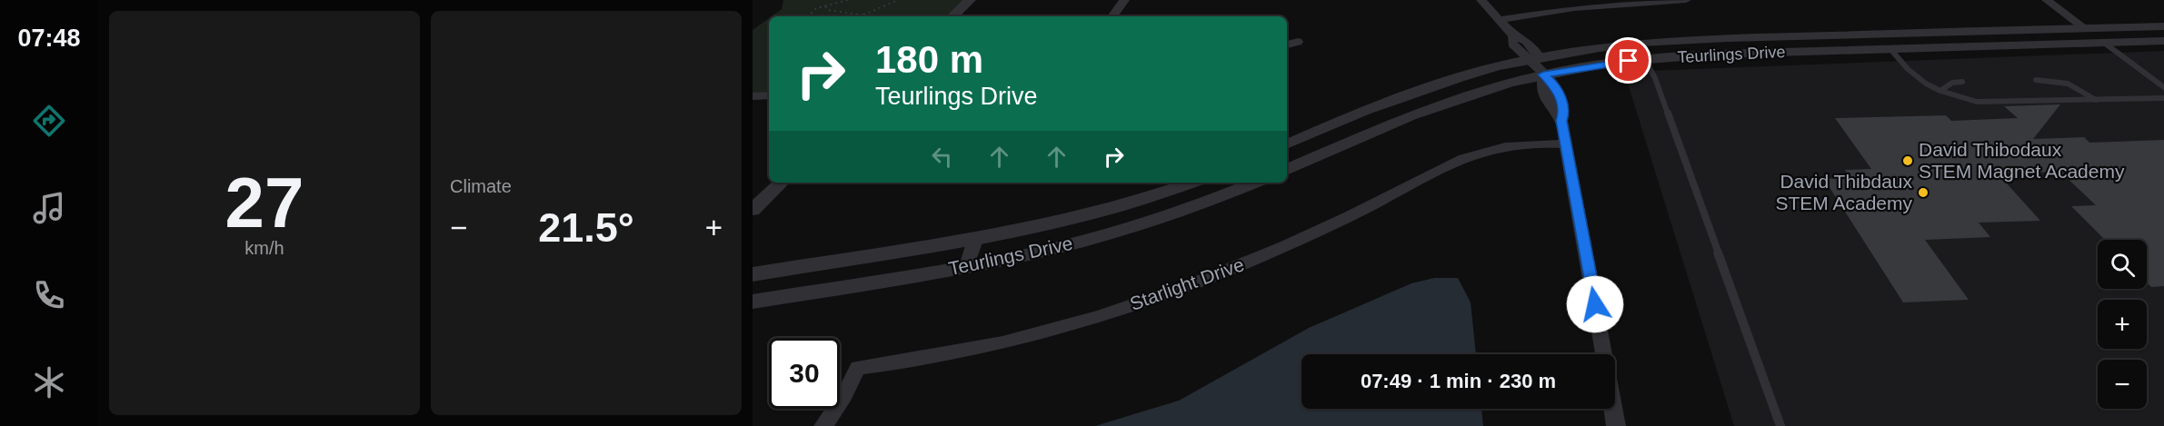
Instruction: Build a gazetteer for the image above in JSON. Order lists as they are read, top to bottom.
{
  "streets": {
    "street": ["Teurlings Drive", "Starlight Drive"]
  },
  "places": ["David Thibodaux STEM Magnet Academy", "David Thibdaux STEM Academy"],
  "page": {
    "tabs": "07:48",
    "tile": [
      ["27", "km/h"],
      "Climate"
    ],
    "turn": ["180 m", "Teurlings Drive"],
    "heat": ["−", "21.5°", "+"],
    "map_buttons": ["+", "−"],
    "limit": "30",
    "trip": "07:49 · 1 min · 230 m"
  }
}
